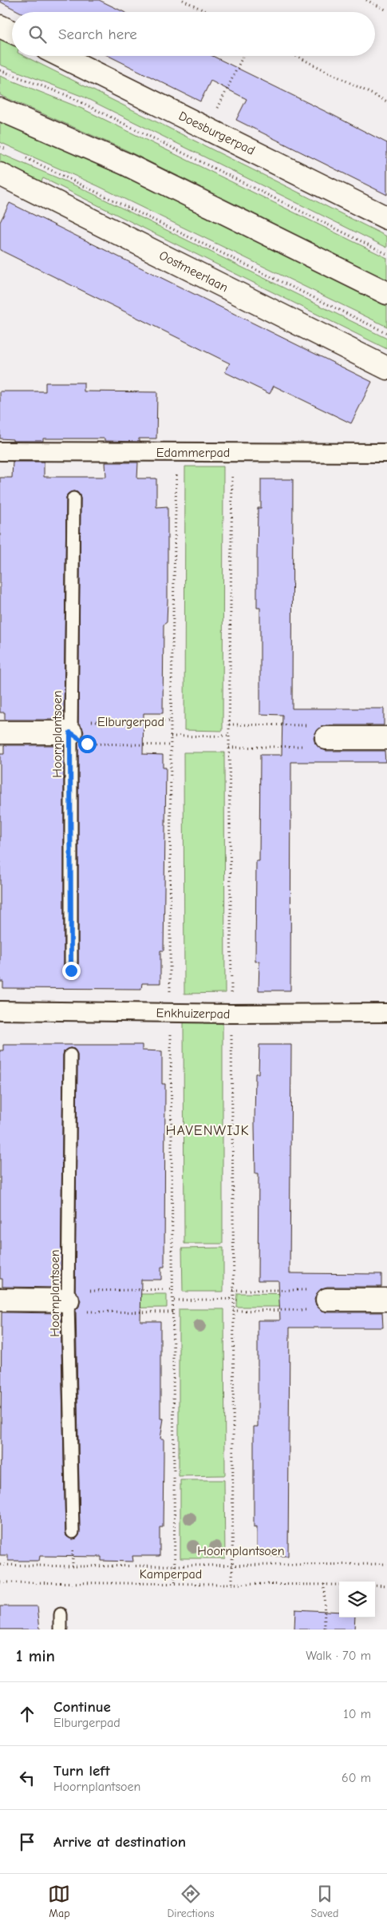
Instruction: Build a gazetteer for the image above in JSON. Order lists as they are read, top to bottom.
{
  "streets": {
    "street": [
      "Doesburgerpad",
      "Oostmeerlaan",
      "Edammerpad",
      "Enkhuizerpad"
    ],
    "lane": ["Hoornplantsoen"],
    "path": ["Elburgerpad", "Kamperpad"]
  },
  "crossings": [
    ["Elburgerpad", "Hoornplantsoen"]
  ],
  "districts": ["HAVENWIJK"],
  "page": {
    "search": "Search here",
    "heading": ["1 min", "Walk · 70 m"],
    "list": [
      ["Continue", "Elburgerpad", "10 m"],
      ["Turn left", "Hoornplantsoen", "60 m"],
      "Arrive at destination"
    ],
    "nav": ["Map", "Directions", "Saved"]
  }
}
